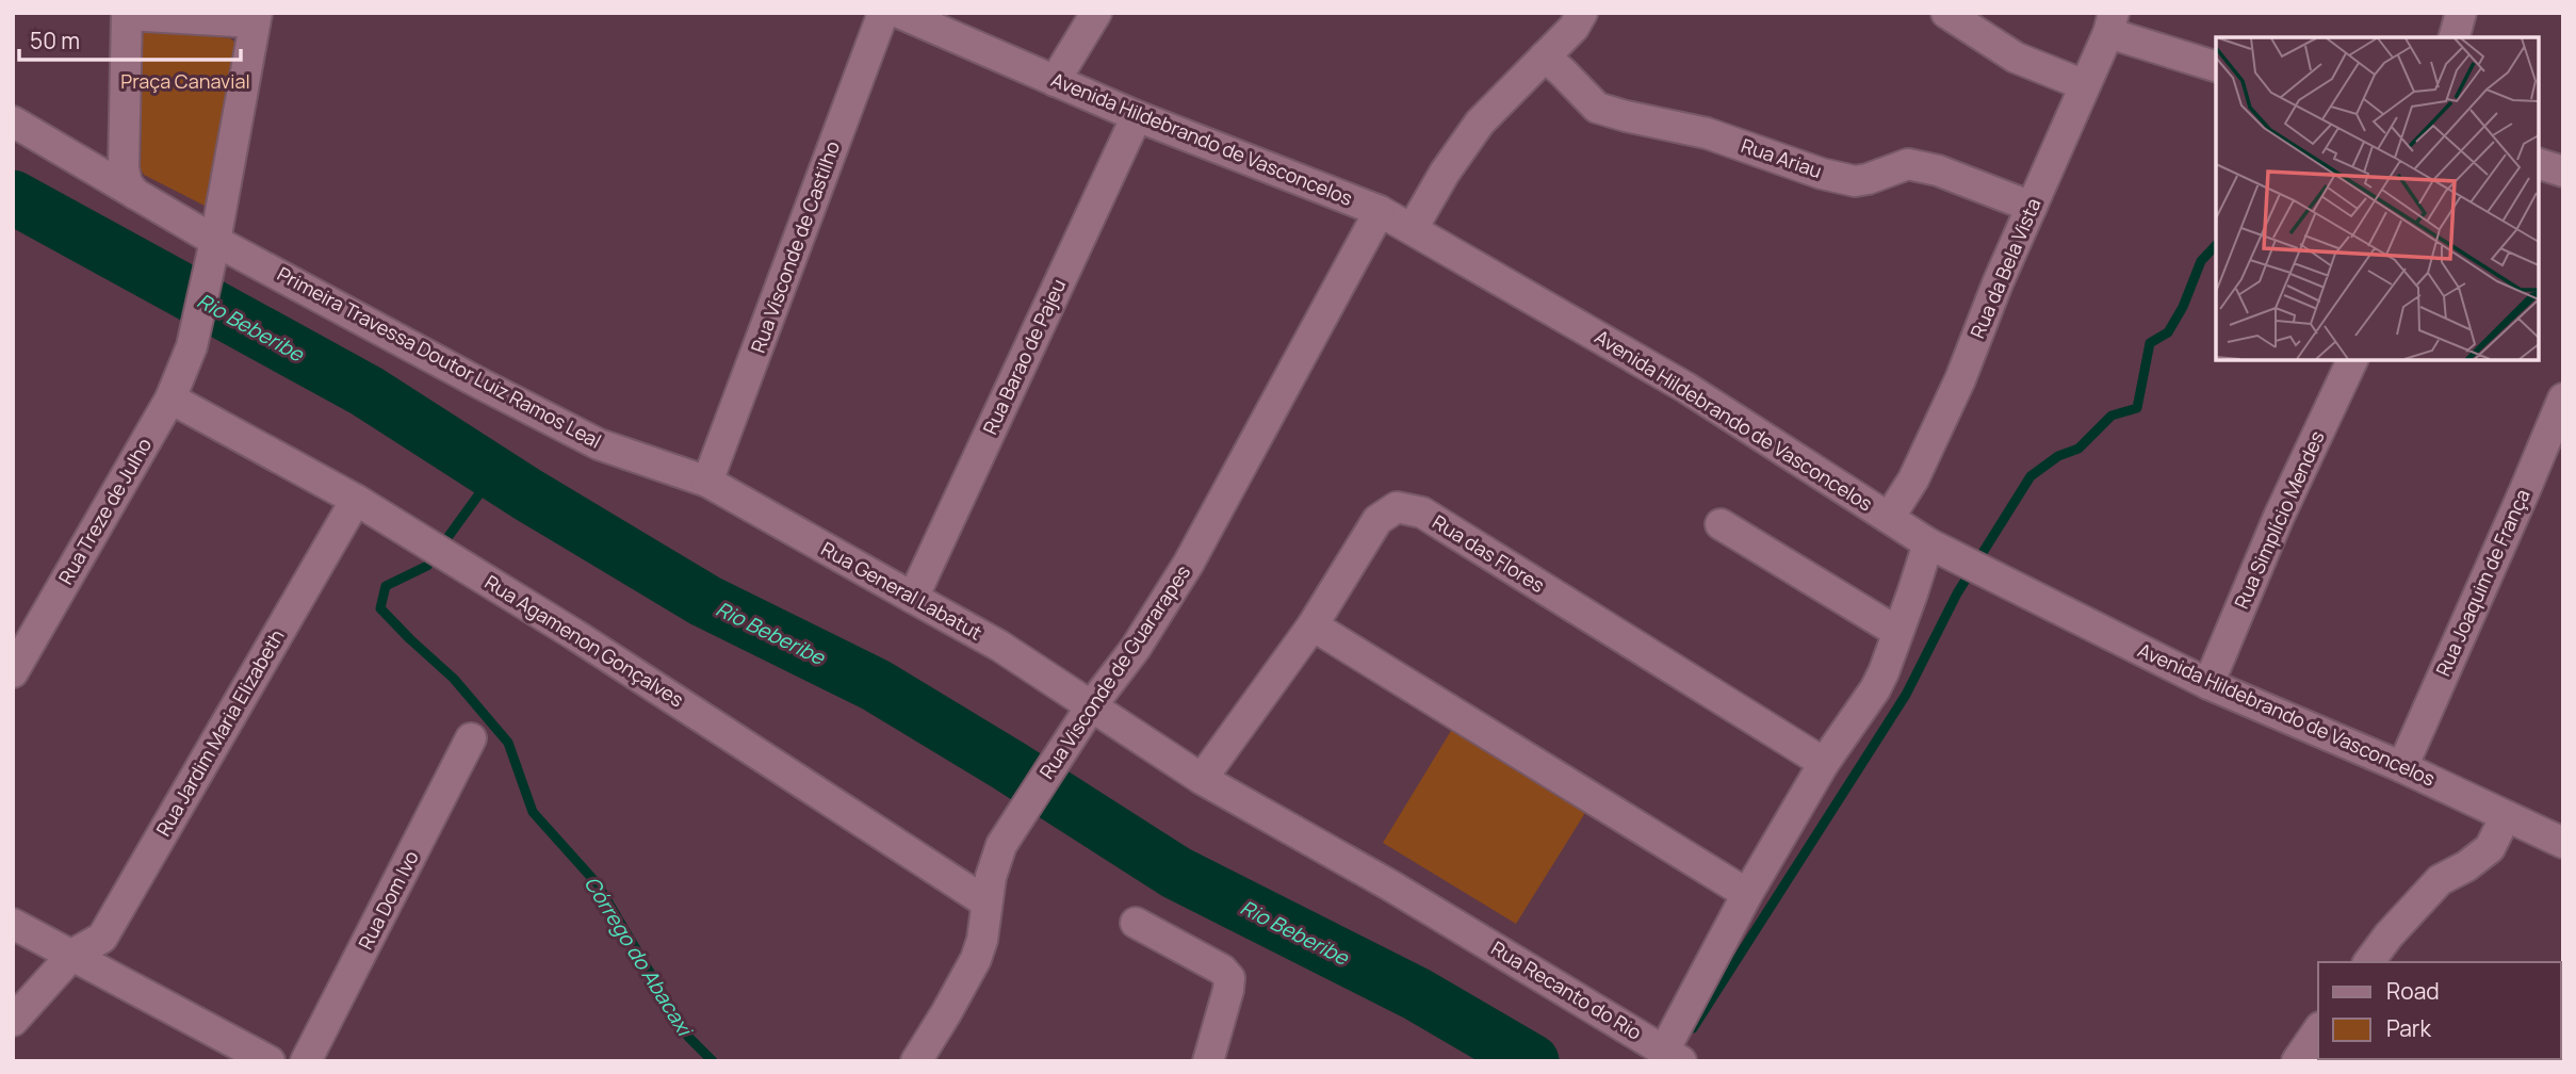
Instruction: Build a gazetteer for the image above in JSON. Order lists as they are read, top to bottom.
{
  "streets": {
    "street": [
      "Avenida Hildebrando de Vasconcelos",
      "Rua Ariau",
      "Rua Visconde de Castilho",
      "Rua da Bela Vista",
      "Rua Barao de Pajeu",
      "Primeira Travessa Doutor Luiz Ramos Leal",
      "Rua Treze de Julho",
      "Rua Simplício Mendes",
      "Rua das Flores",
      "Rua Joaquim de França",
      "Rua General Labatut",
      "Rua Agamenon Gonçalves",
      "Rua Visconde de Guararapes",
      "Rua Jardim Maria Elizabeth",
      "Rua Dom Ivo",
      "Rua Recanto do Rio"
    ]
  },
  "crossings": [
    ["Avenida Hildebrando de Vasconcelos", "Rua da Bela Vista"],
    ["Avenida Hildebrando de Vasconcelos", "Rua Barao de Pajeu"],
    ["Avenida Hildebrando de Vasconcelos", "Rua Simplício Mendes"],
    ["Avenida Hildebrando de Vasconcelos", "Rua Joaquim de França"],
    ["Avenida Hildebrando de Vasconcelos", "Rua Visconde de Guararapes"],
    ["Avenida Hildebrando de Vasconcelos", "Rua Recanto do Rio"],
    ["Rua Ariau", "Rua da Bela Vista"],
    ["Rua Visconde de Castilho", "Primeira Travessa Doutor Luiz Ramos Leal"],
    ["Rua Visconde de Castilho", "Rua General Labatut"],
    ["Rua Barao de Pajeu", "Rua General Labatut"],
    ["Primeira Travessa Doutor Luiz Ramos Leal", "Rua Treze de Julho"],
    ["Primeira Travessa Doutor Luiz Ramos Leal", "Rua General Labatut"],
    ["Rua Treze de Julho", "Rua Agamenon Gonçalves"],
    ["Rua das Flores", "Rua Recanto do Rio"],
    ["Rua General Labatut", "Rua Visconde de Guararapes"],
    ["Rua General Labatut", "Rua Recanto do Rio"],
    ["Rua Agamenon Gonçalves", "Rua Visconde de Guararapes"],
    ["Rua Agamenon Gonçalves", "Rua Jardim Maria Elizabeth"],
    ["Rua Visconde de Guararapes", "Rua Recanto do Rio"]
  ],
  "water": ["Rio Beberibe", "Córrego do Abacaxi"],
  "parks": ["Praça Canavial"],
  "legend": ["Road", "Park"],
  "scale_bar": "50 m"
}
